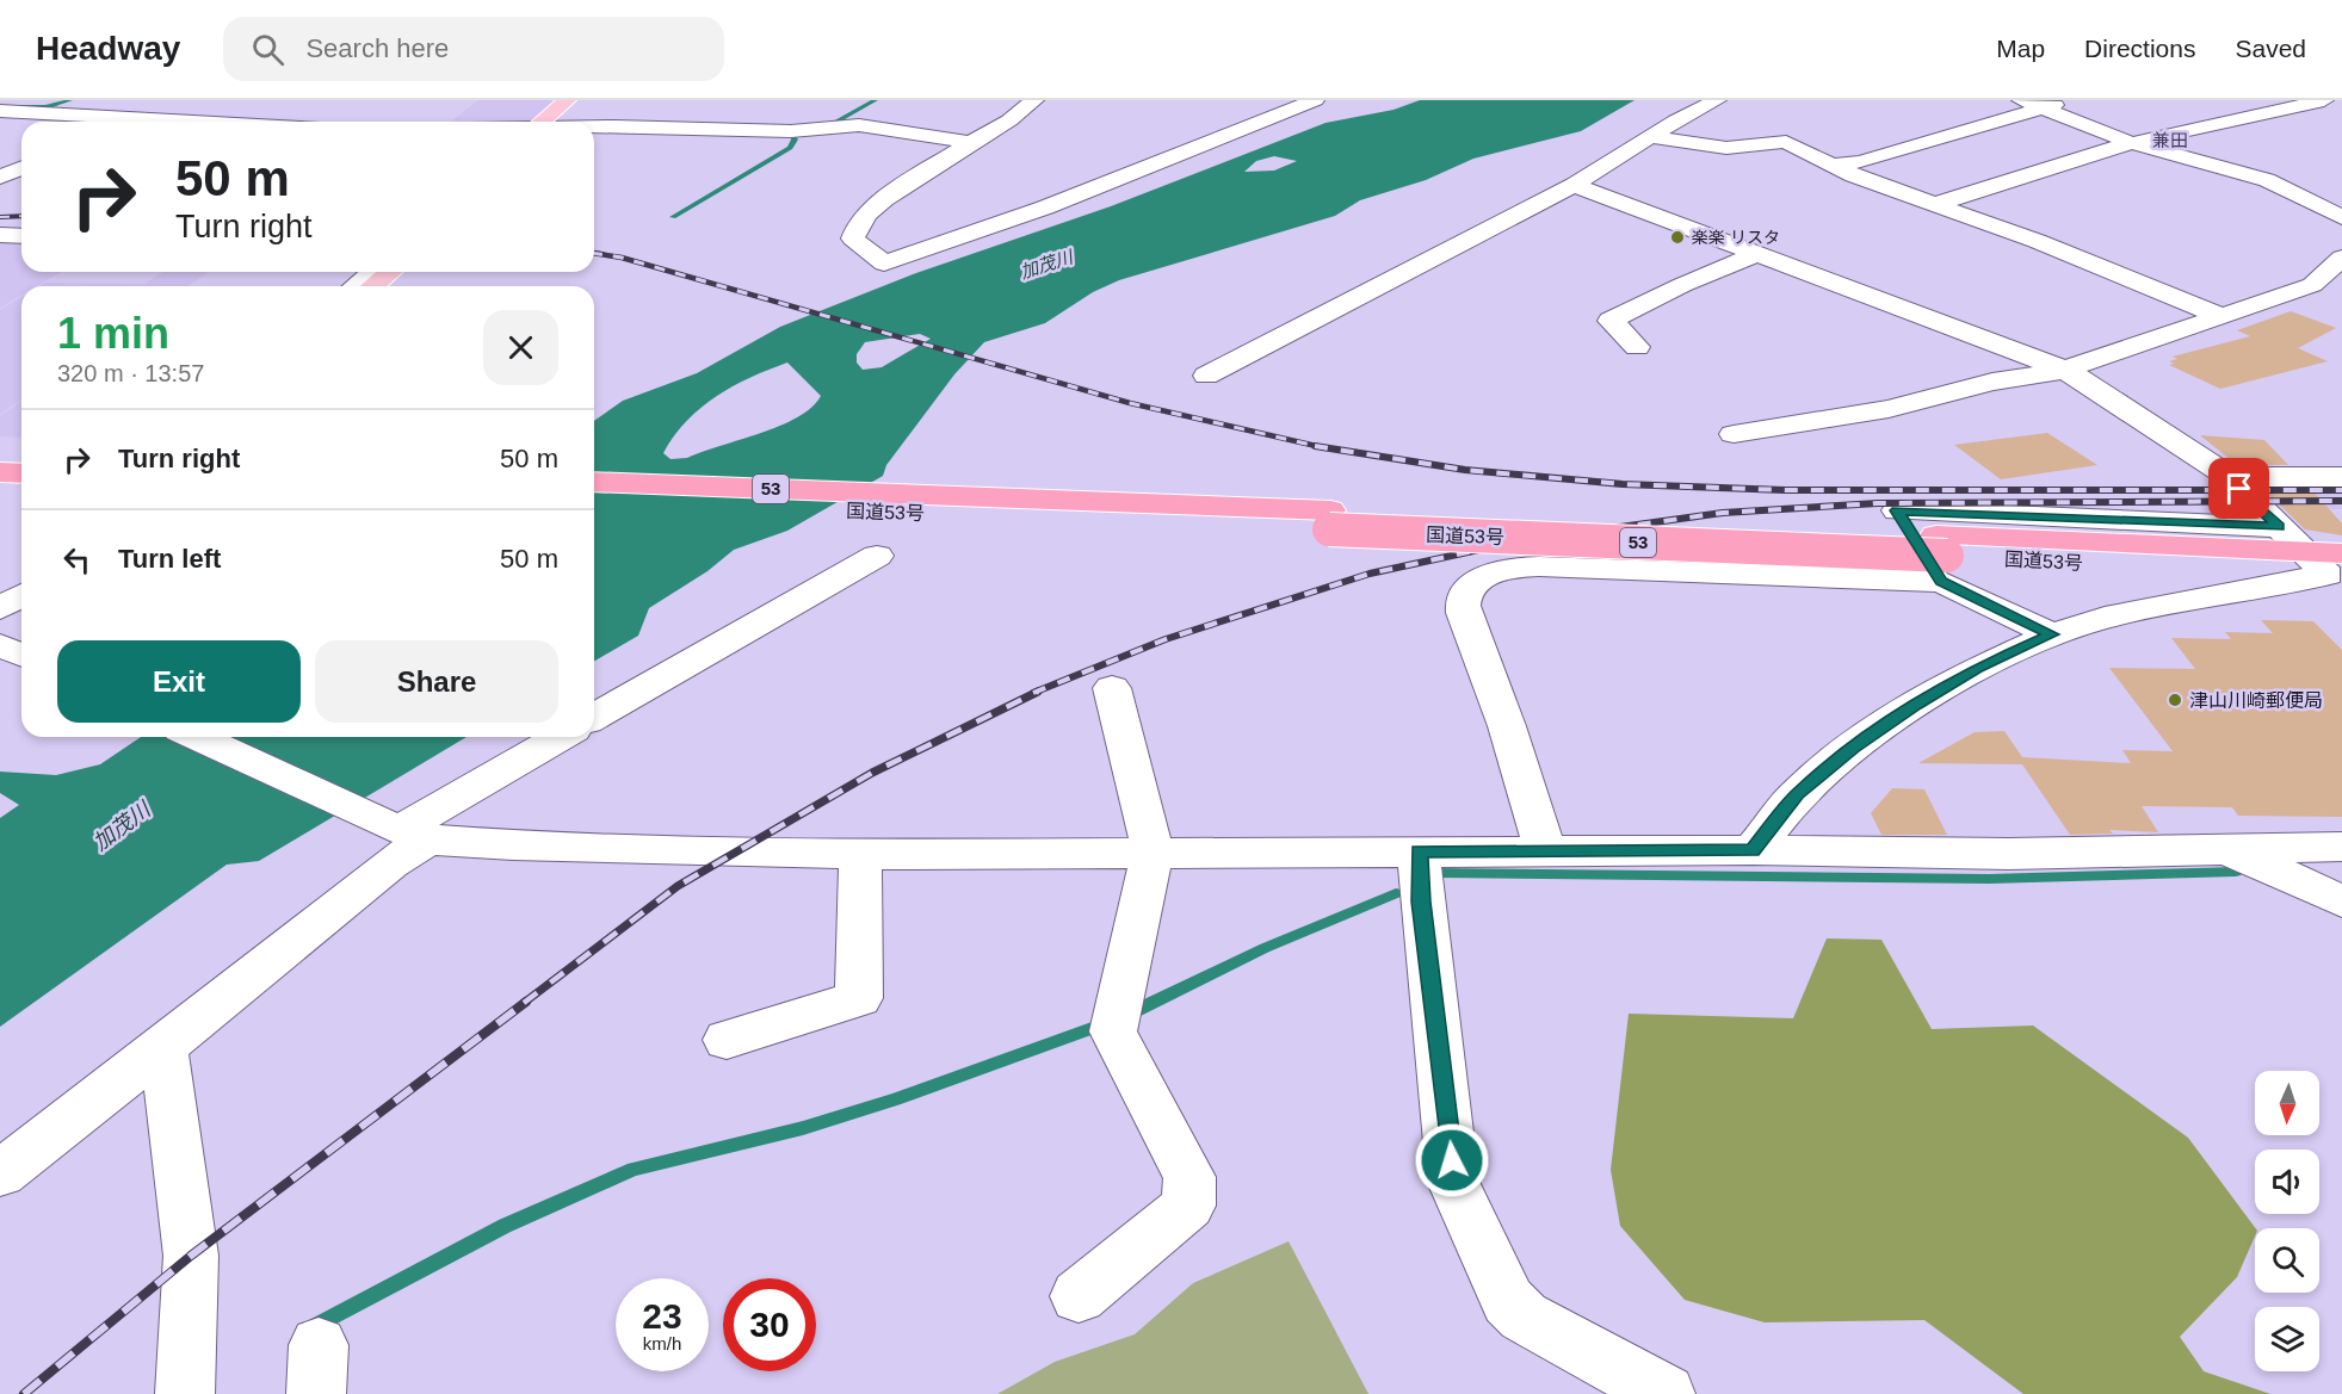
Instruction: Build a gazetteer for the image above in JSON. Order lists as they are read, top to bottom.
{
  "streets": {
    "highway": ["53", "国道53号"]
  },
  "districts": ["兼田"],
  "water": ["加茂川"],
  "places": ["楽楽 リスタ", "津山川崎郵便局"],
  "north": "bottom",
  "page": {
    "header": "Headway",
    "search": "Search here",
    "nav": ["Map", "Directions", "Saved"],
    "turn": ["50 m", "Turn right"],
    "heading": ["1 min", "320 m · 13:57"],
    "list": [
      {
        "name": "Turn right",
        "value": "50 m"
      },
      {
        "name": "Turn left",
        "value": "50 m"
      }
    ],
    "buttons": ["Exit", "Share"],
    "speed": "23 km/h",
    "limit": "30"
  }
}
